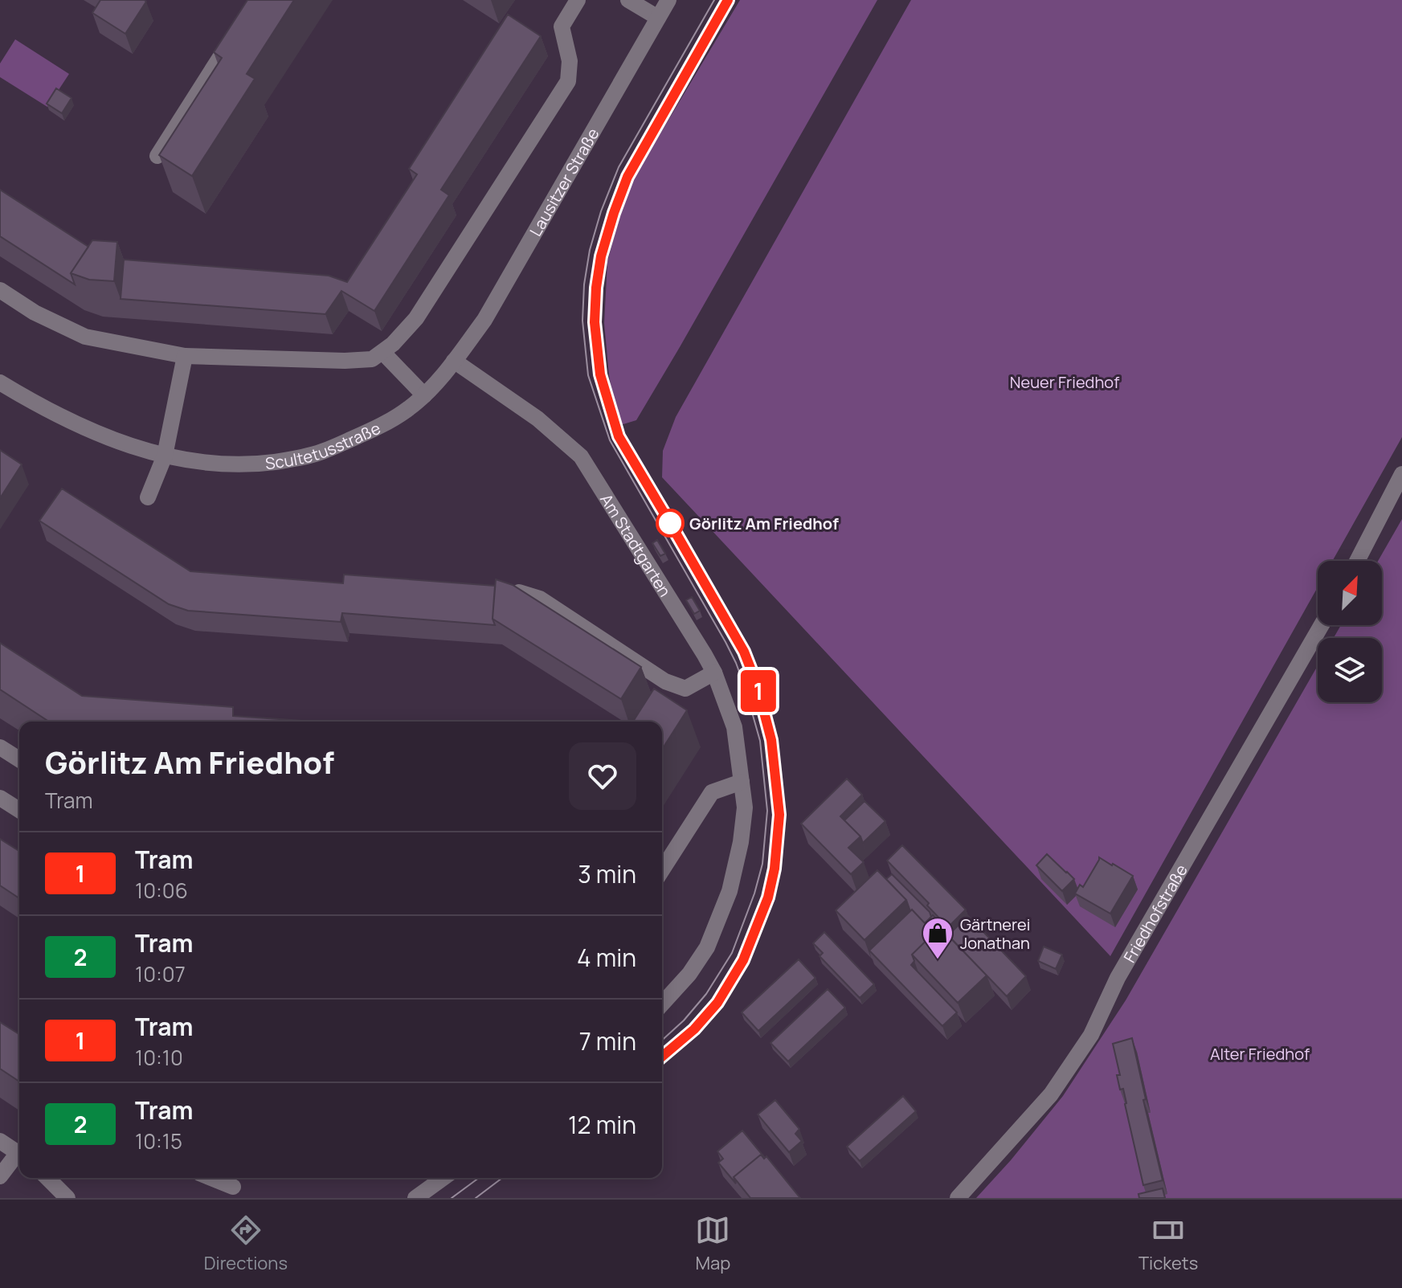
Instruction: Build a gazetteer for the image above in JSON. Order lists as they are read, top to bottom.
{
  "streets": {
    "street": [
      "Lausitzer Straße",
      "Scultetusstraße",
      "Am Stadtgarten",
      "Friedhofstraße"
    ]
  },
  "crossings": [
    ["Lausitzer Straße", "Scultetusstraße"],
    ["Lausitzer Straße", "Am Stadtgarten"],
    ["Scultetusstraße", "Am Stadtgarten"]
  ],
  "parks": ["Neuer Friedhof", "Alter Friedhof"],
  "places": {
    "other": ["Görlitz Am Friedhof"],
    "shop": ["Gärtnerei Jonathan"]
  },
  "lines": ["tram line 1"],
  "north": "top right",
  "page": {
    "on_map": "1",
    "heading": ["Görlitz Am Friedhof", "Tram"],
    "list": [
      {
        "mark": "1",
        "name": "Tram",
        "note": "10:06",
        "value": "3 min"
      },
      {
        "mark": "2",
        "name": "Tram",
        "note": "10:07",
        "value": "4 min"
      },
      {
        "mark": "1",
        "name": "Tram",
        "note": "10:10",
        "value": "7 min"
      },
      {
        "mark": "2",
        "name": "Tram",
        "note": "10:15",
        "value": "12 min"
      }
    ],
    "tabs": ["Directions", "Map", "Tickets"]
  }
}
